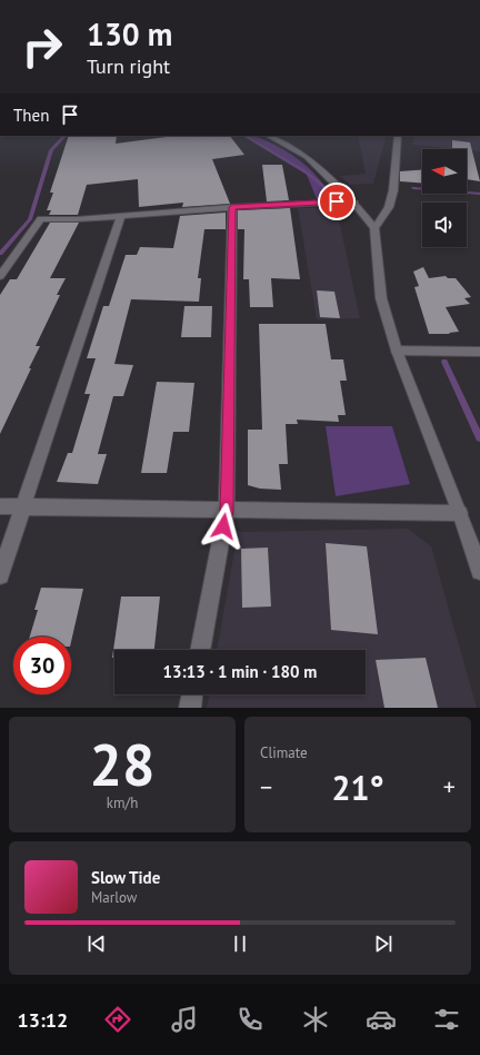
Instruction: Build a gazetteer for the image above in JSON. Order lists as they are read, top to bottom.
{
  "north": "left",
  "page": {
    "turn": ["130 m", "Turn right"],
    "then": "Then",
    "limit": "30",
    "trip": "13:13 · 1 min · 180 m",
    "tile": [
      ["28", "km/h"],
      "Climate"
    ],
    "heat": ["−", "21°", "+"],
    "song": ["Slow Tide", "Marlow"],
    "tabs": "13:12"
  }
}
